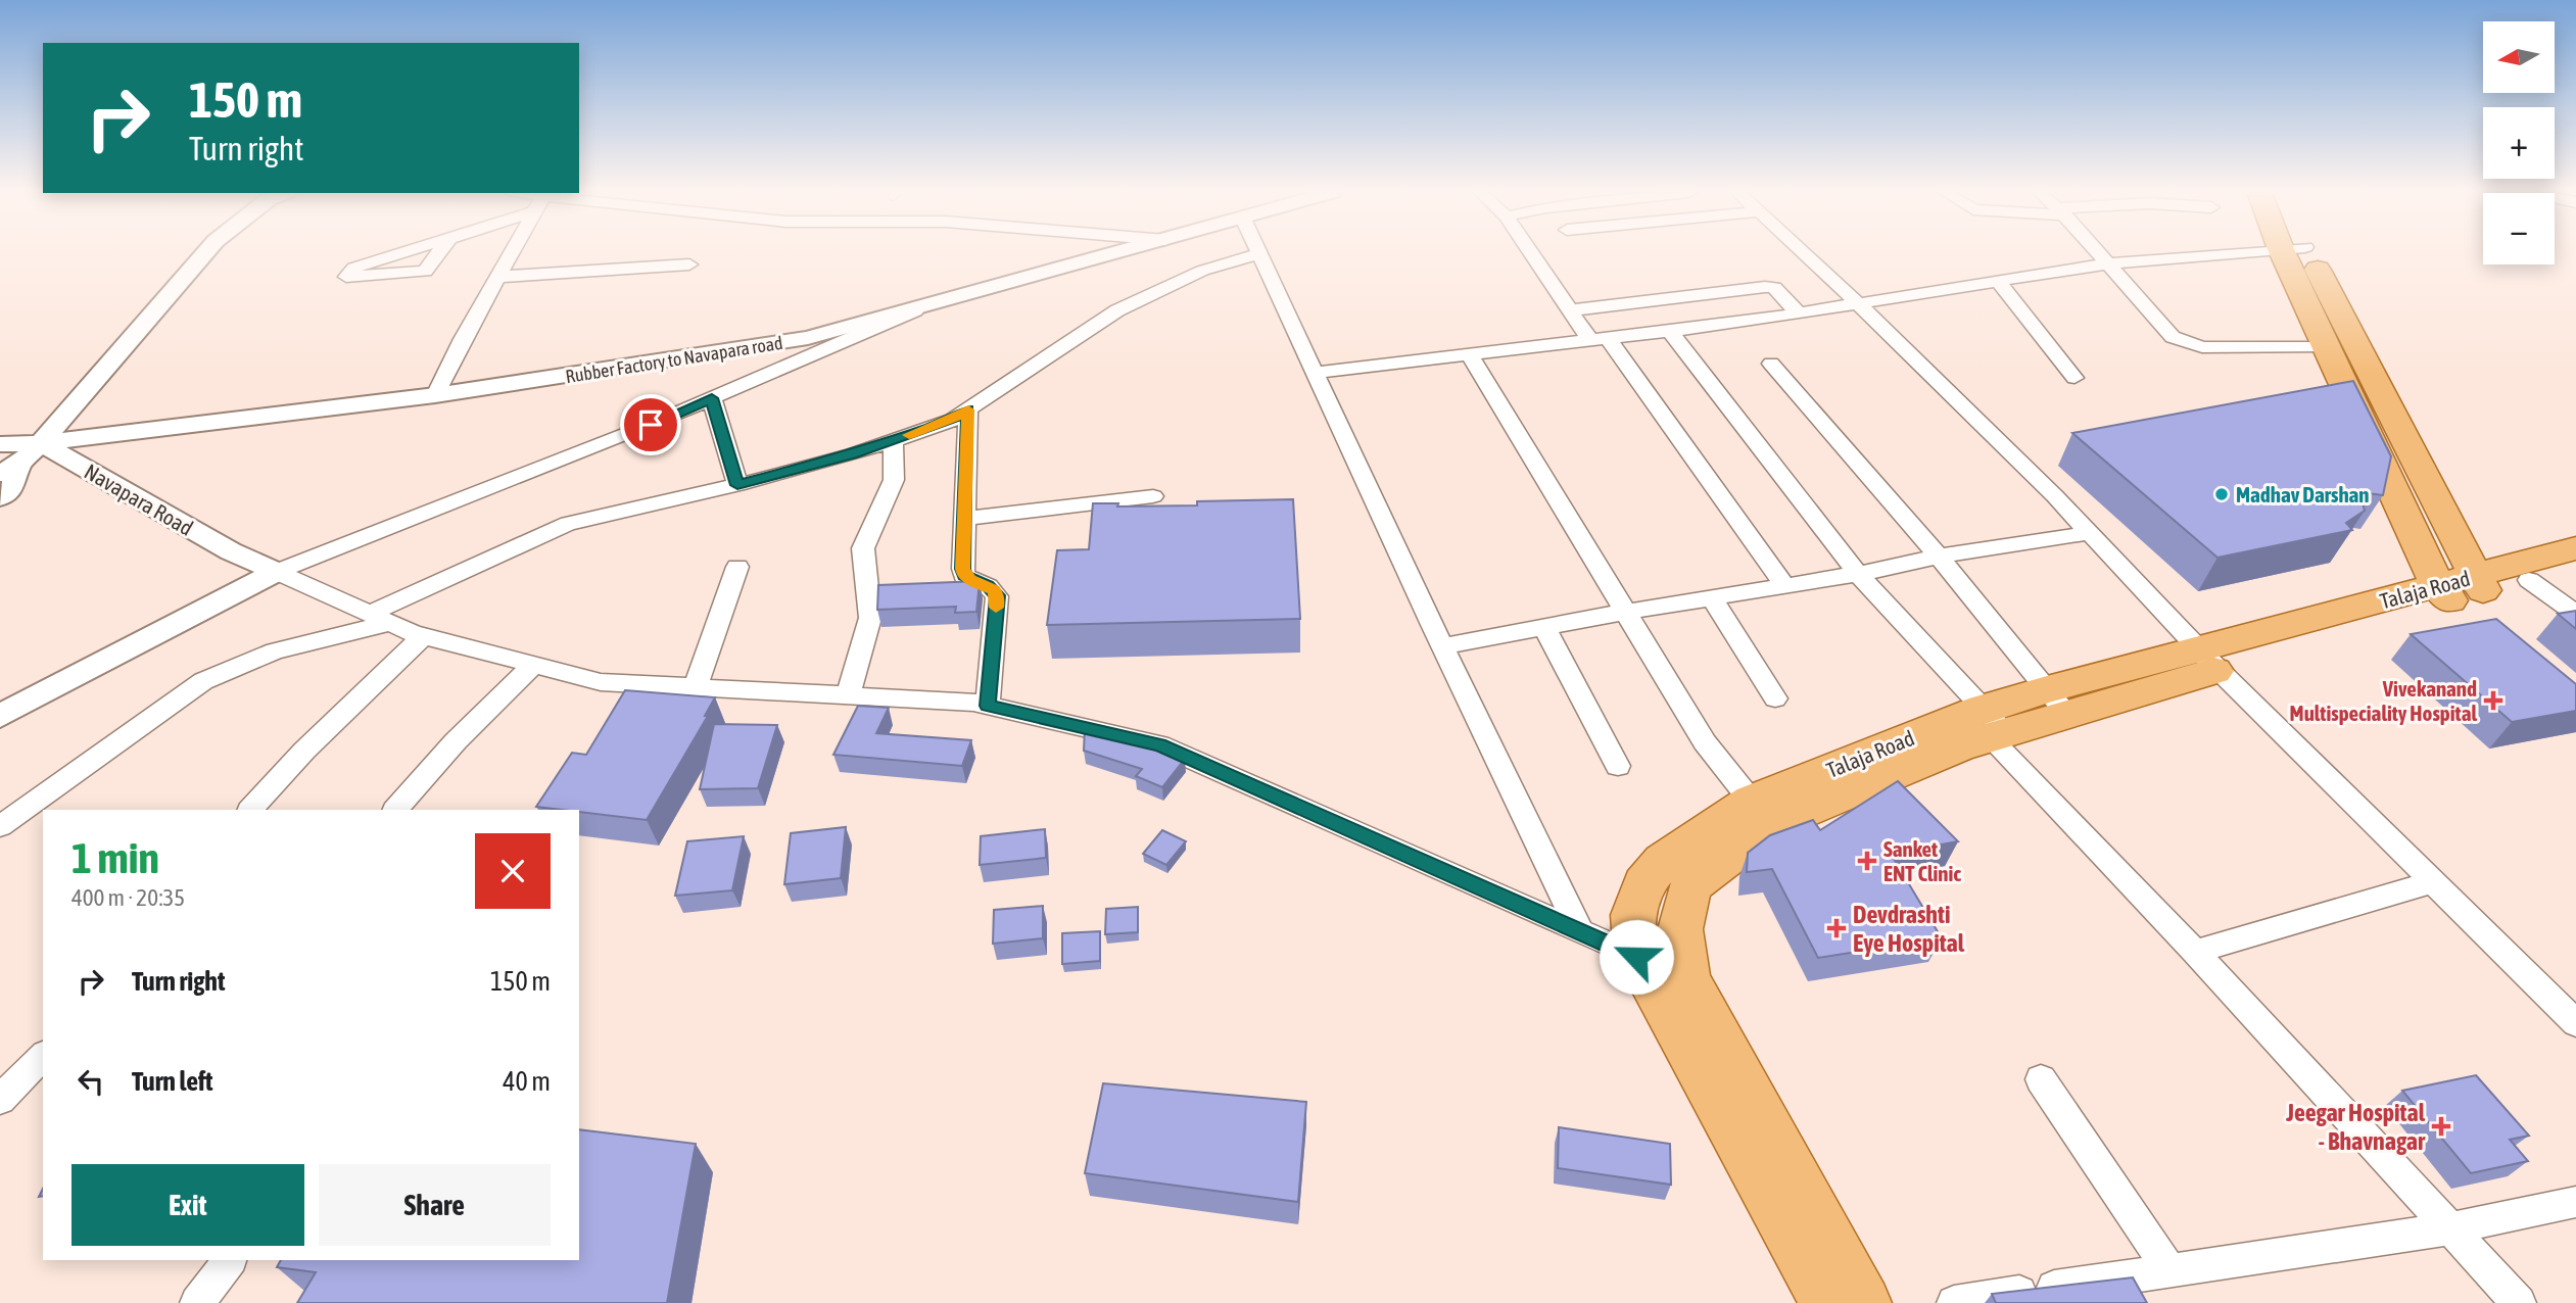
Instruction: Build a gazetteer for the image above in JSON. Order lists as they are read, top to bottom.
{
  "streets": {
    "main road": ["Talaja Road"],
    "street": ["Rubber Factory to Navapara road", "Navapara Road"]
  },
  "crossings": [
    ["Rubber Factory to Navapara road", "Navapara Road"]
  ],
  "places": {
    "other": ["Madhav Darshan"],
    "health": [
      "Vivekanand Multispeciality Hospital",
      "Sanket ENT Clinic",
      "Devdrashti Eye Hospital",
      "Jeegar Hospital - Bhavnagar"
    ]
  },
  "north": "left",
  "page": {
    "map_buttons": ["+", "−"],
    "turn": ["150 m", "Turn right"],
    "heading": ["1 min", "400 m · 20:35"],
    "list": [
      {
        "name": "Turn right",
        "value": "150 m"
      },
      {
        "name": "Turn left",
        "value": "40 m"
      }
    ],
    "buttons": ["Exit", "Share"]
  }
}
